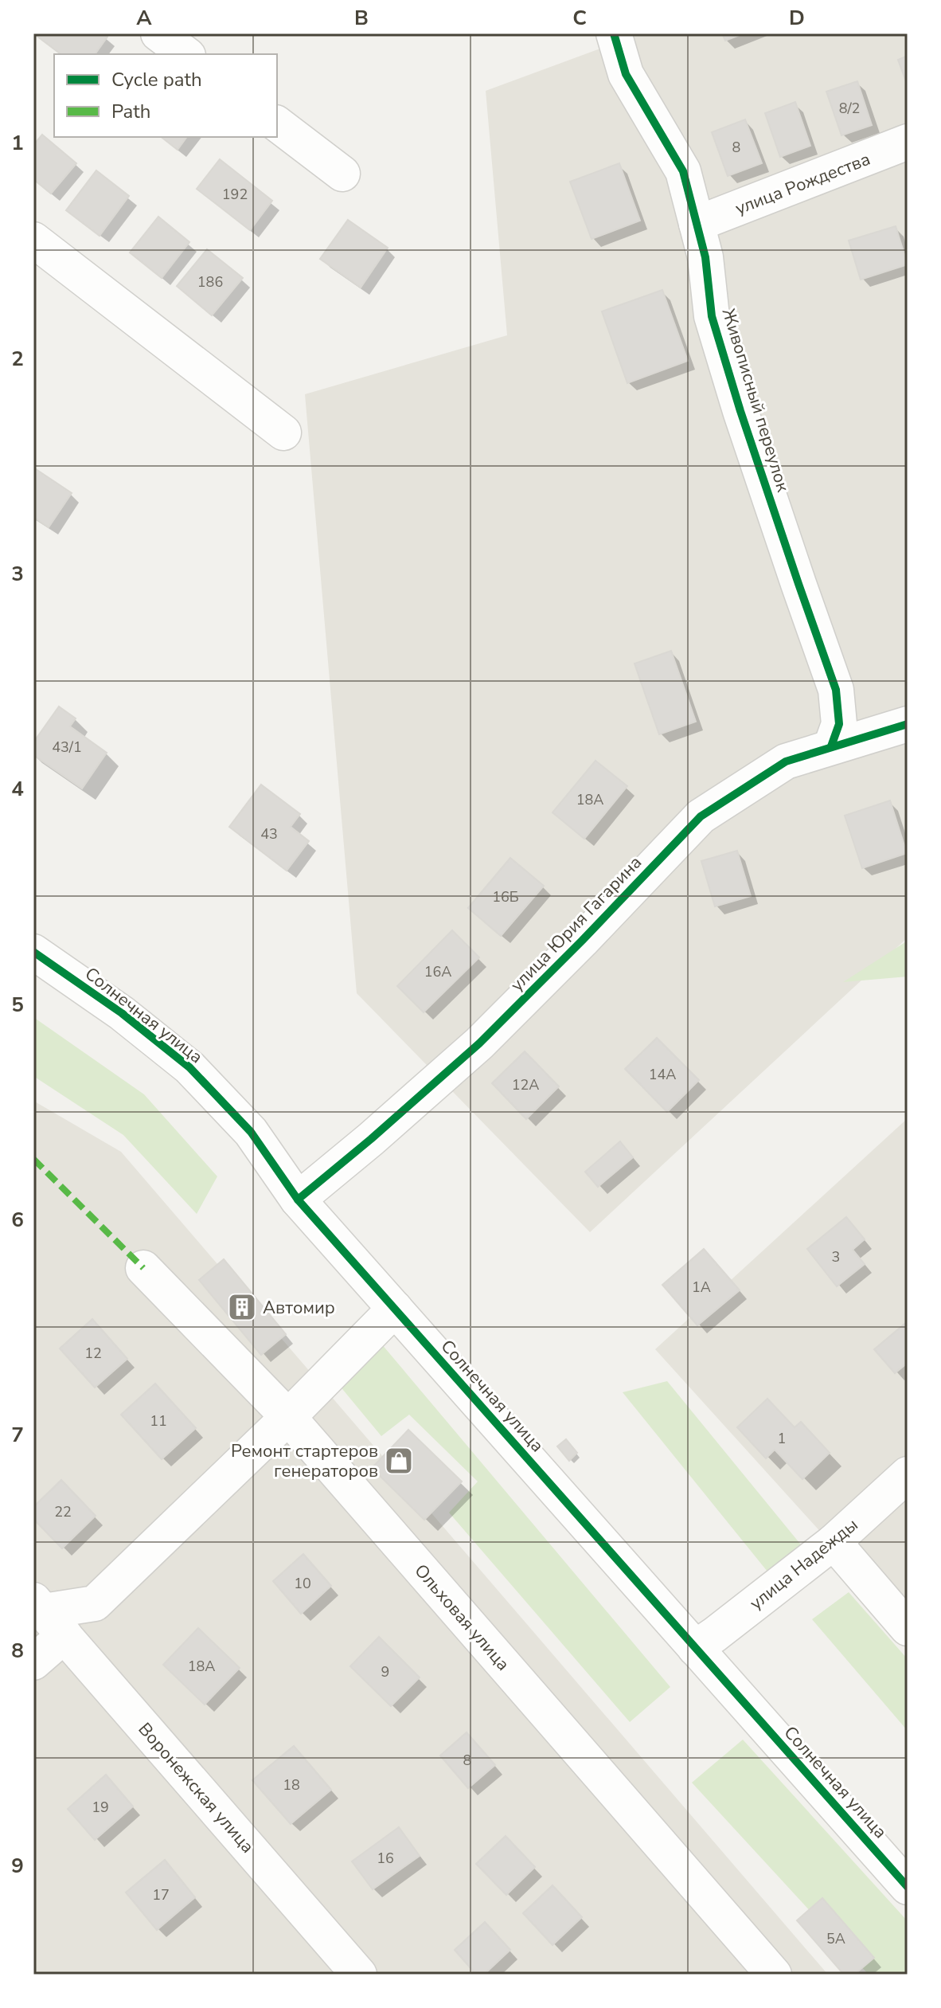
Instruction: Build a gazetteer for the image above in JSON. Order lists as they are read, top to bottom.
{
  "streets": {
    "street": [
      "улица Рождества",
      "Живописный переулок",
      "улица Юрия Гагарина",
      "Солнечная улица",
      "улица Надежды",
      "Ольховая улица",
      "Воронежская улица"
    ]
  },
  "crossings": [
    ["улица Рождества", "Живописный переулок"],
    ["Живописный переулок", "улица Юрия Гагарина"],
    ["улица Юрия Гагарина", "Солнечная улица"],
    ["Солнечная улица", "улица Надежды"]
  ],
  "places": {
    "building": ["Автомир"],
    "shop": ["Ремонт стартеров генераторов"]
  },
  "house_numbers": [
    "8/2",
    "8",
    "192",
    "186",
    "43/1",
    "18А",
    "43",
    "16Б",
    "16А",
    "14А",
    "12А",
    "3",
    "1А",
    "12",
    "11",
    "1",
    "22",
    "10",
    "18А",
    "9",
    "8",
    "18",
    "19",
    "16",
    "17",
    "5А"
  ],
  "legend": ["Cycle path", "Path"],
  "grid": {
    "columns": [
      "A",
      "B",
      "C",
      "D"
    ],
    "rows": [
      "1",
      "2",
      "3",
      "4",
      "5",
      "6",
      "7",
      "8",
      "9"
    ]
  }
}
